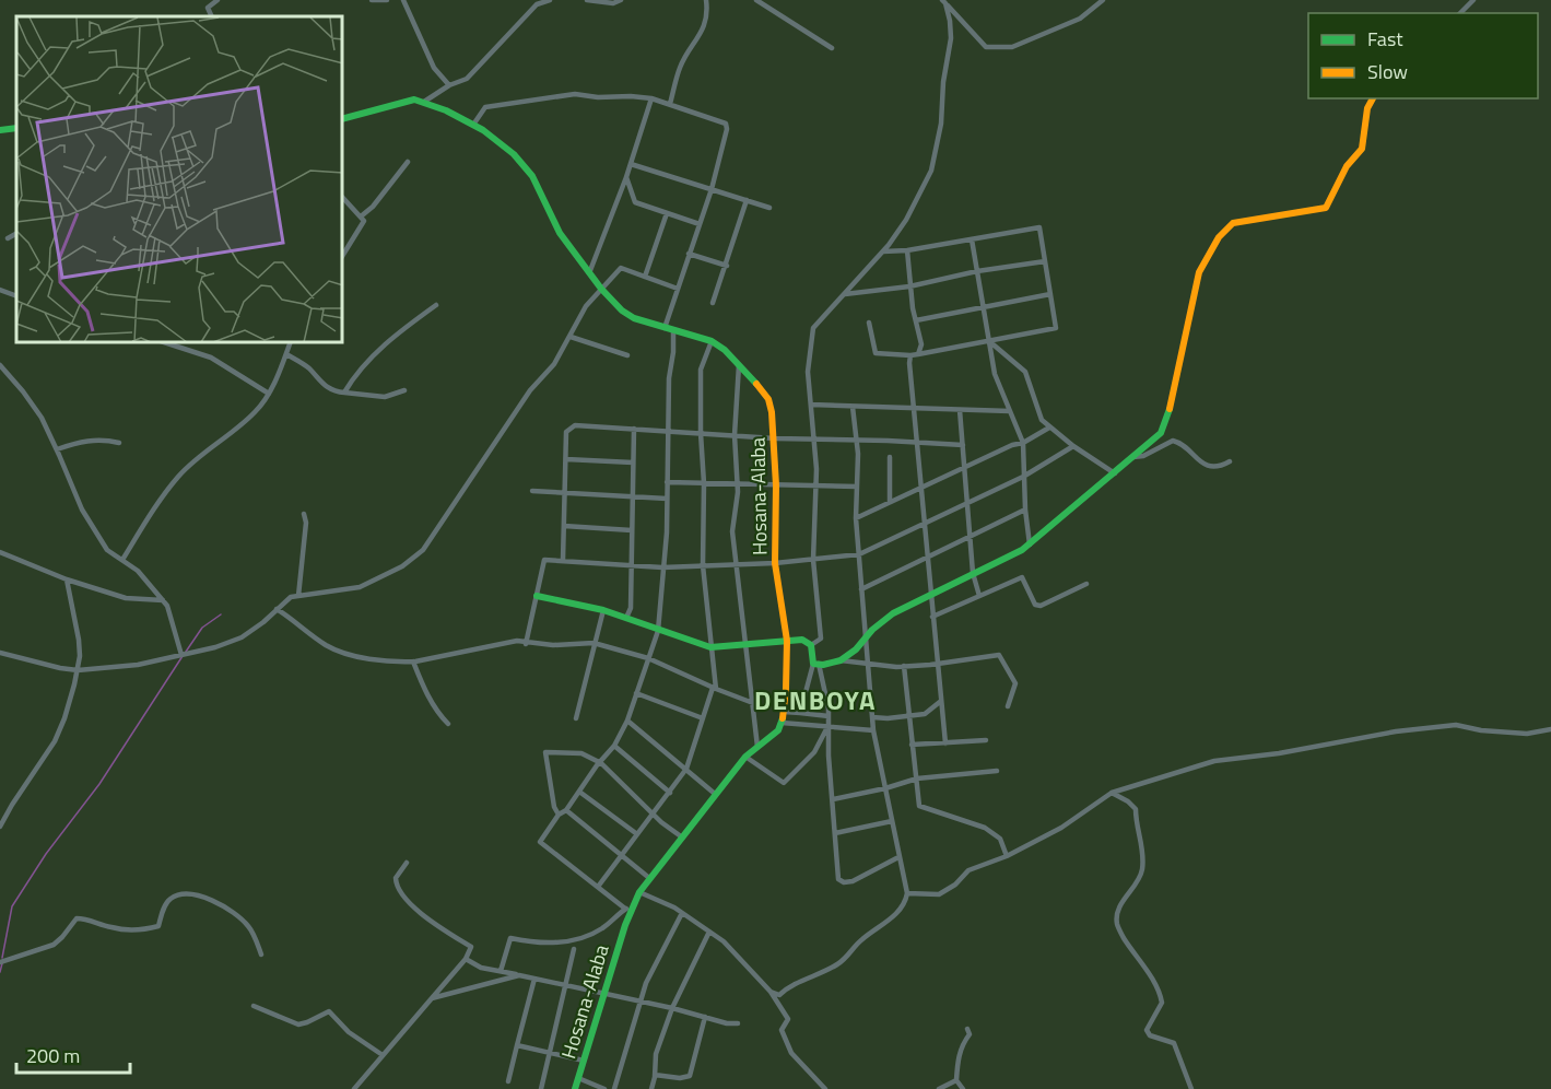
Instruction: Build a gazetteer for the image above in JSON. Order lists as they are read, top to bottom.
{
  "streets": {
    "main road": ["Hosana-Alaba"]
  },
  "districts": ["DENBOYA"],
  "legend": ["Fast", "Slow"],
  "scale_bar": "200 m"
}
